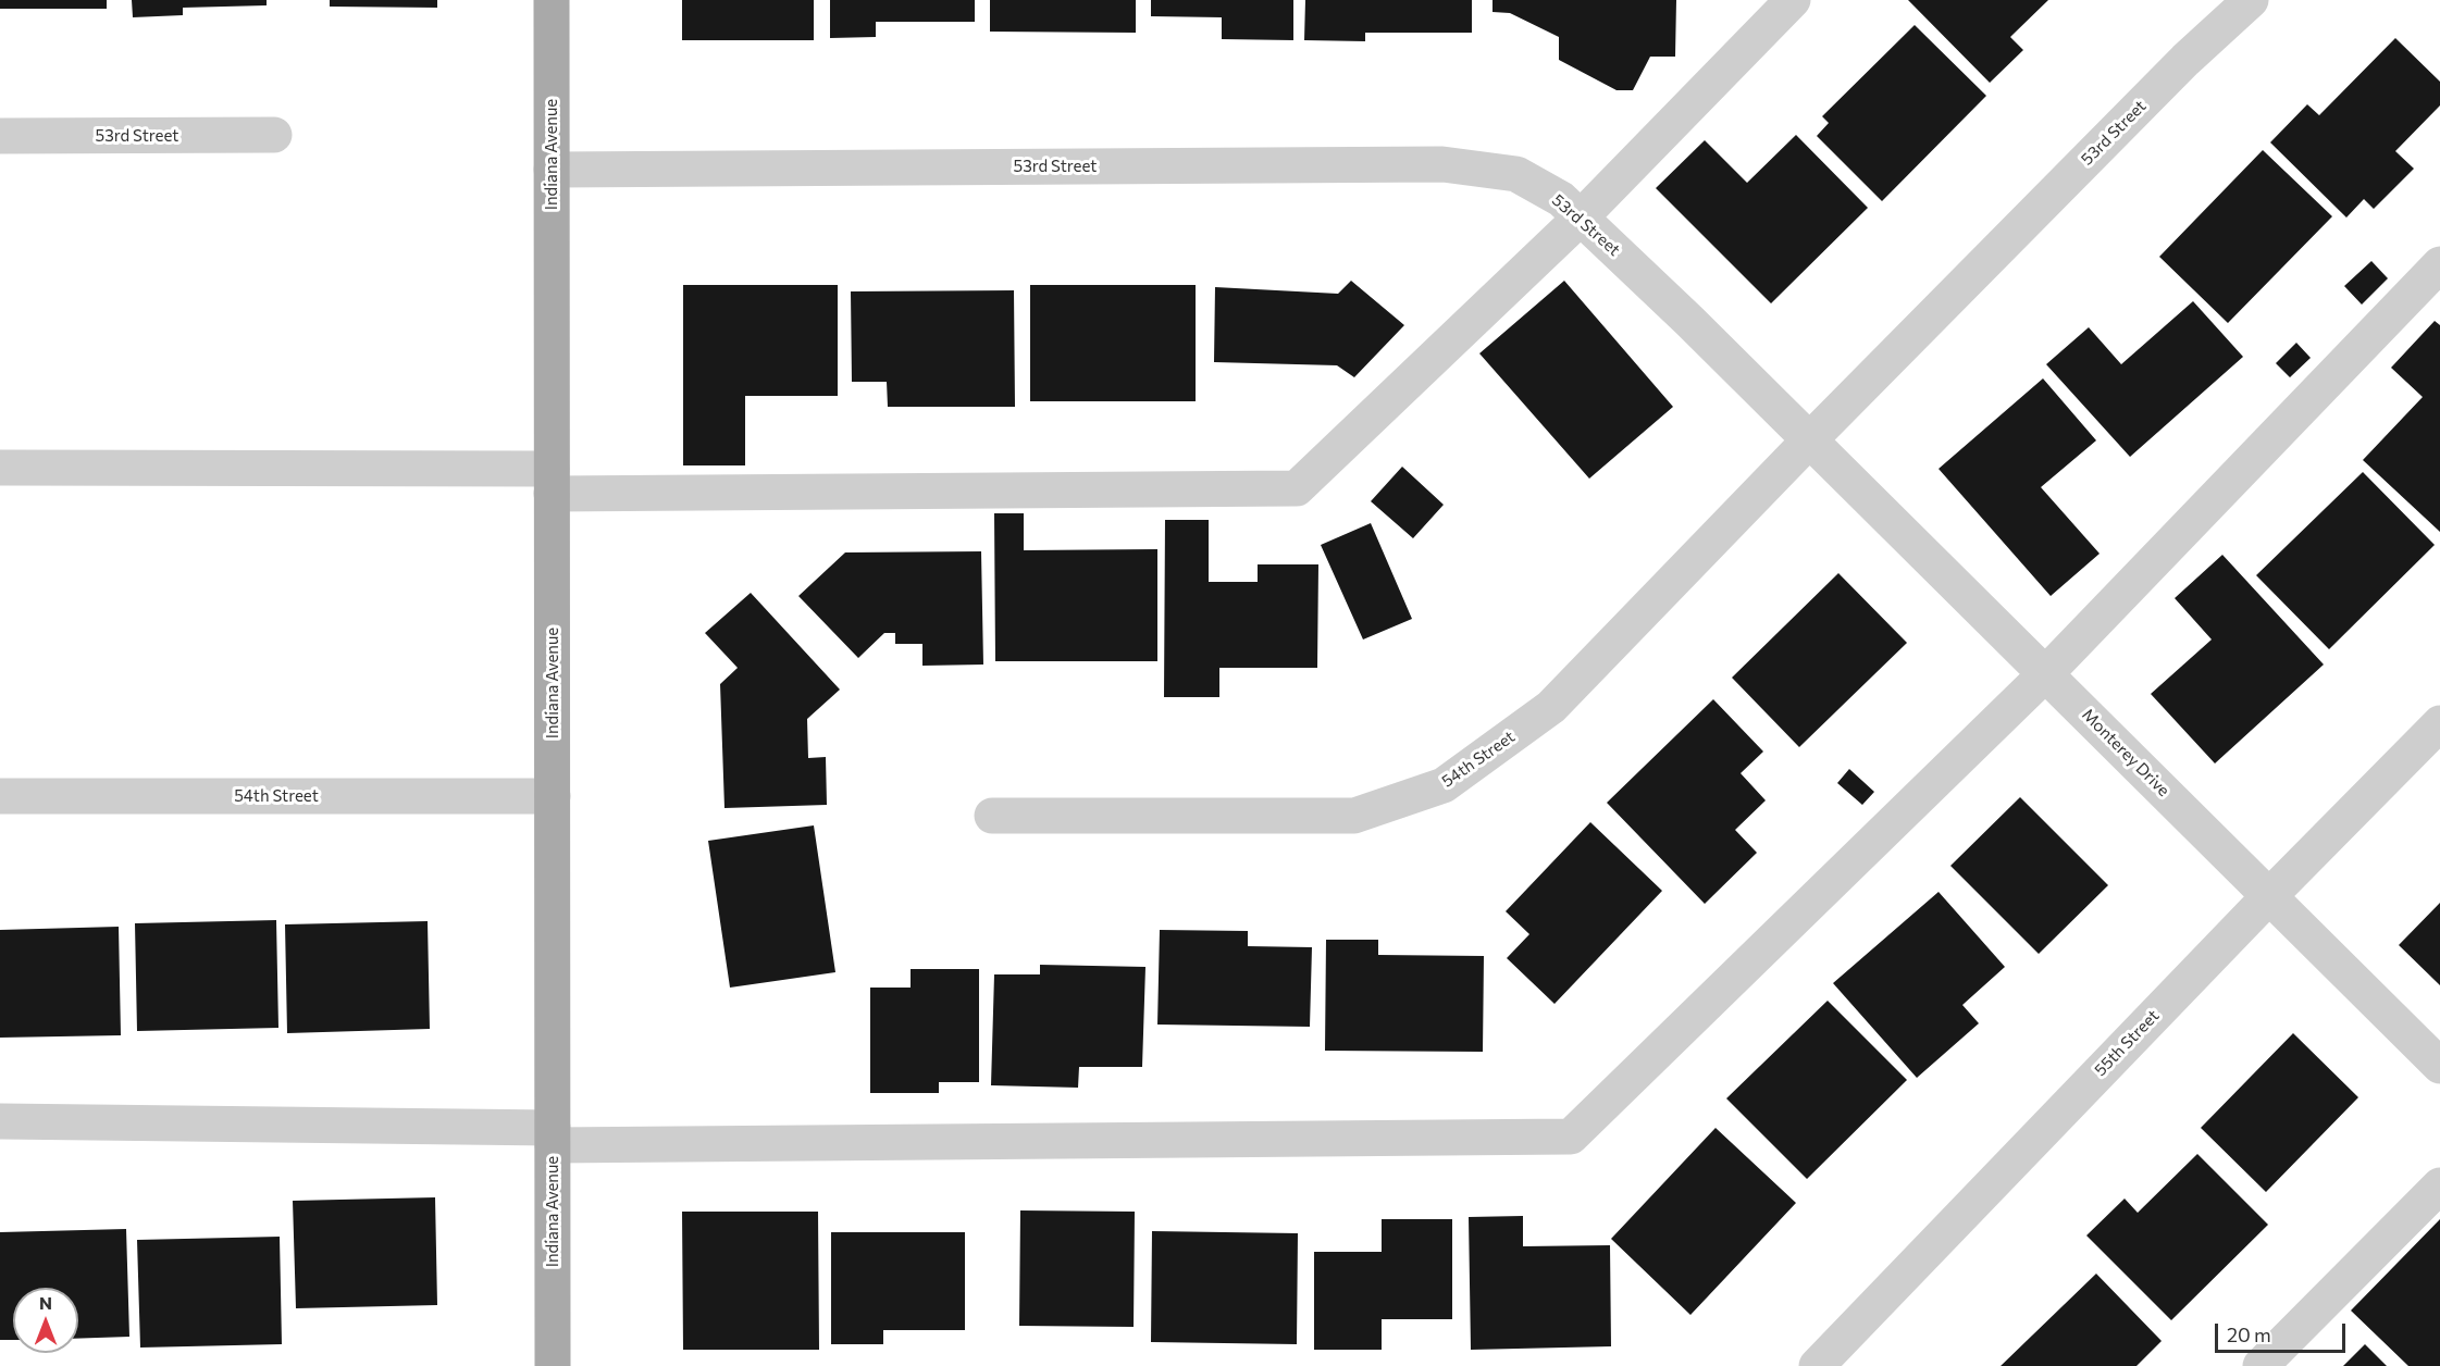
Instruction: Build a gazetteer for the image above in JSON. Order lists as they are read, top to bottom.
{
  "streets": {
    "main road": ["Indiana Avenue"],
    "street": [
      "53rd Street",
      "Monterey Drive",
      "54th Street",
      "55th Street"
    ]
  },
  "crossings": [
    ["53rd Street", "Indiana Avenue"],
    ["53rd Street", "Monterey Drive"],
    ["53rd Street", "54th Street"],
    ["Indiana Avenue", "54th Street"],
    ["Monterey Drive", "54th Street"],
    ["Monterey Drive", "55th Street"]
  ],
  "scale_bar": "20 m",
  "north": "top"
}
